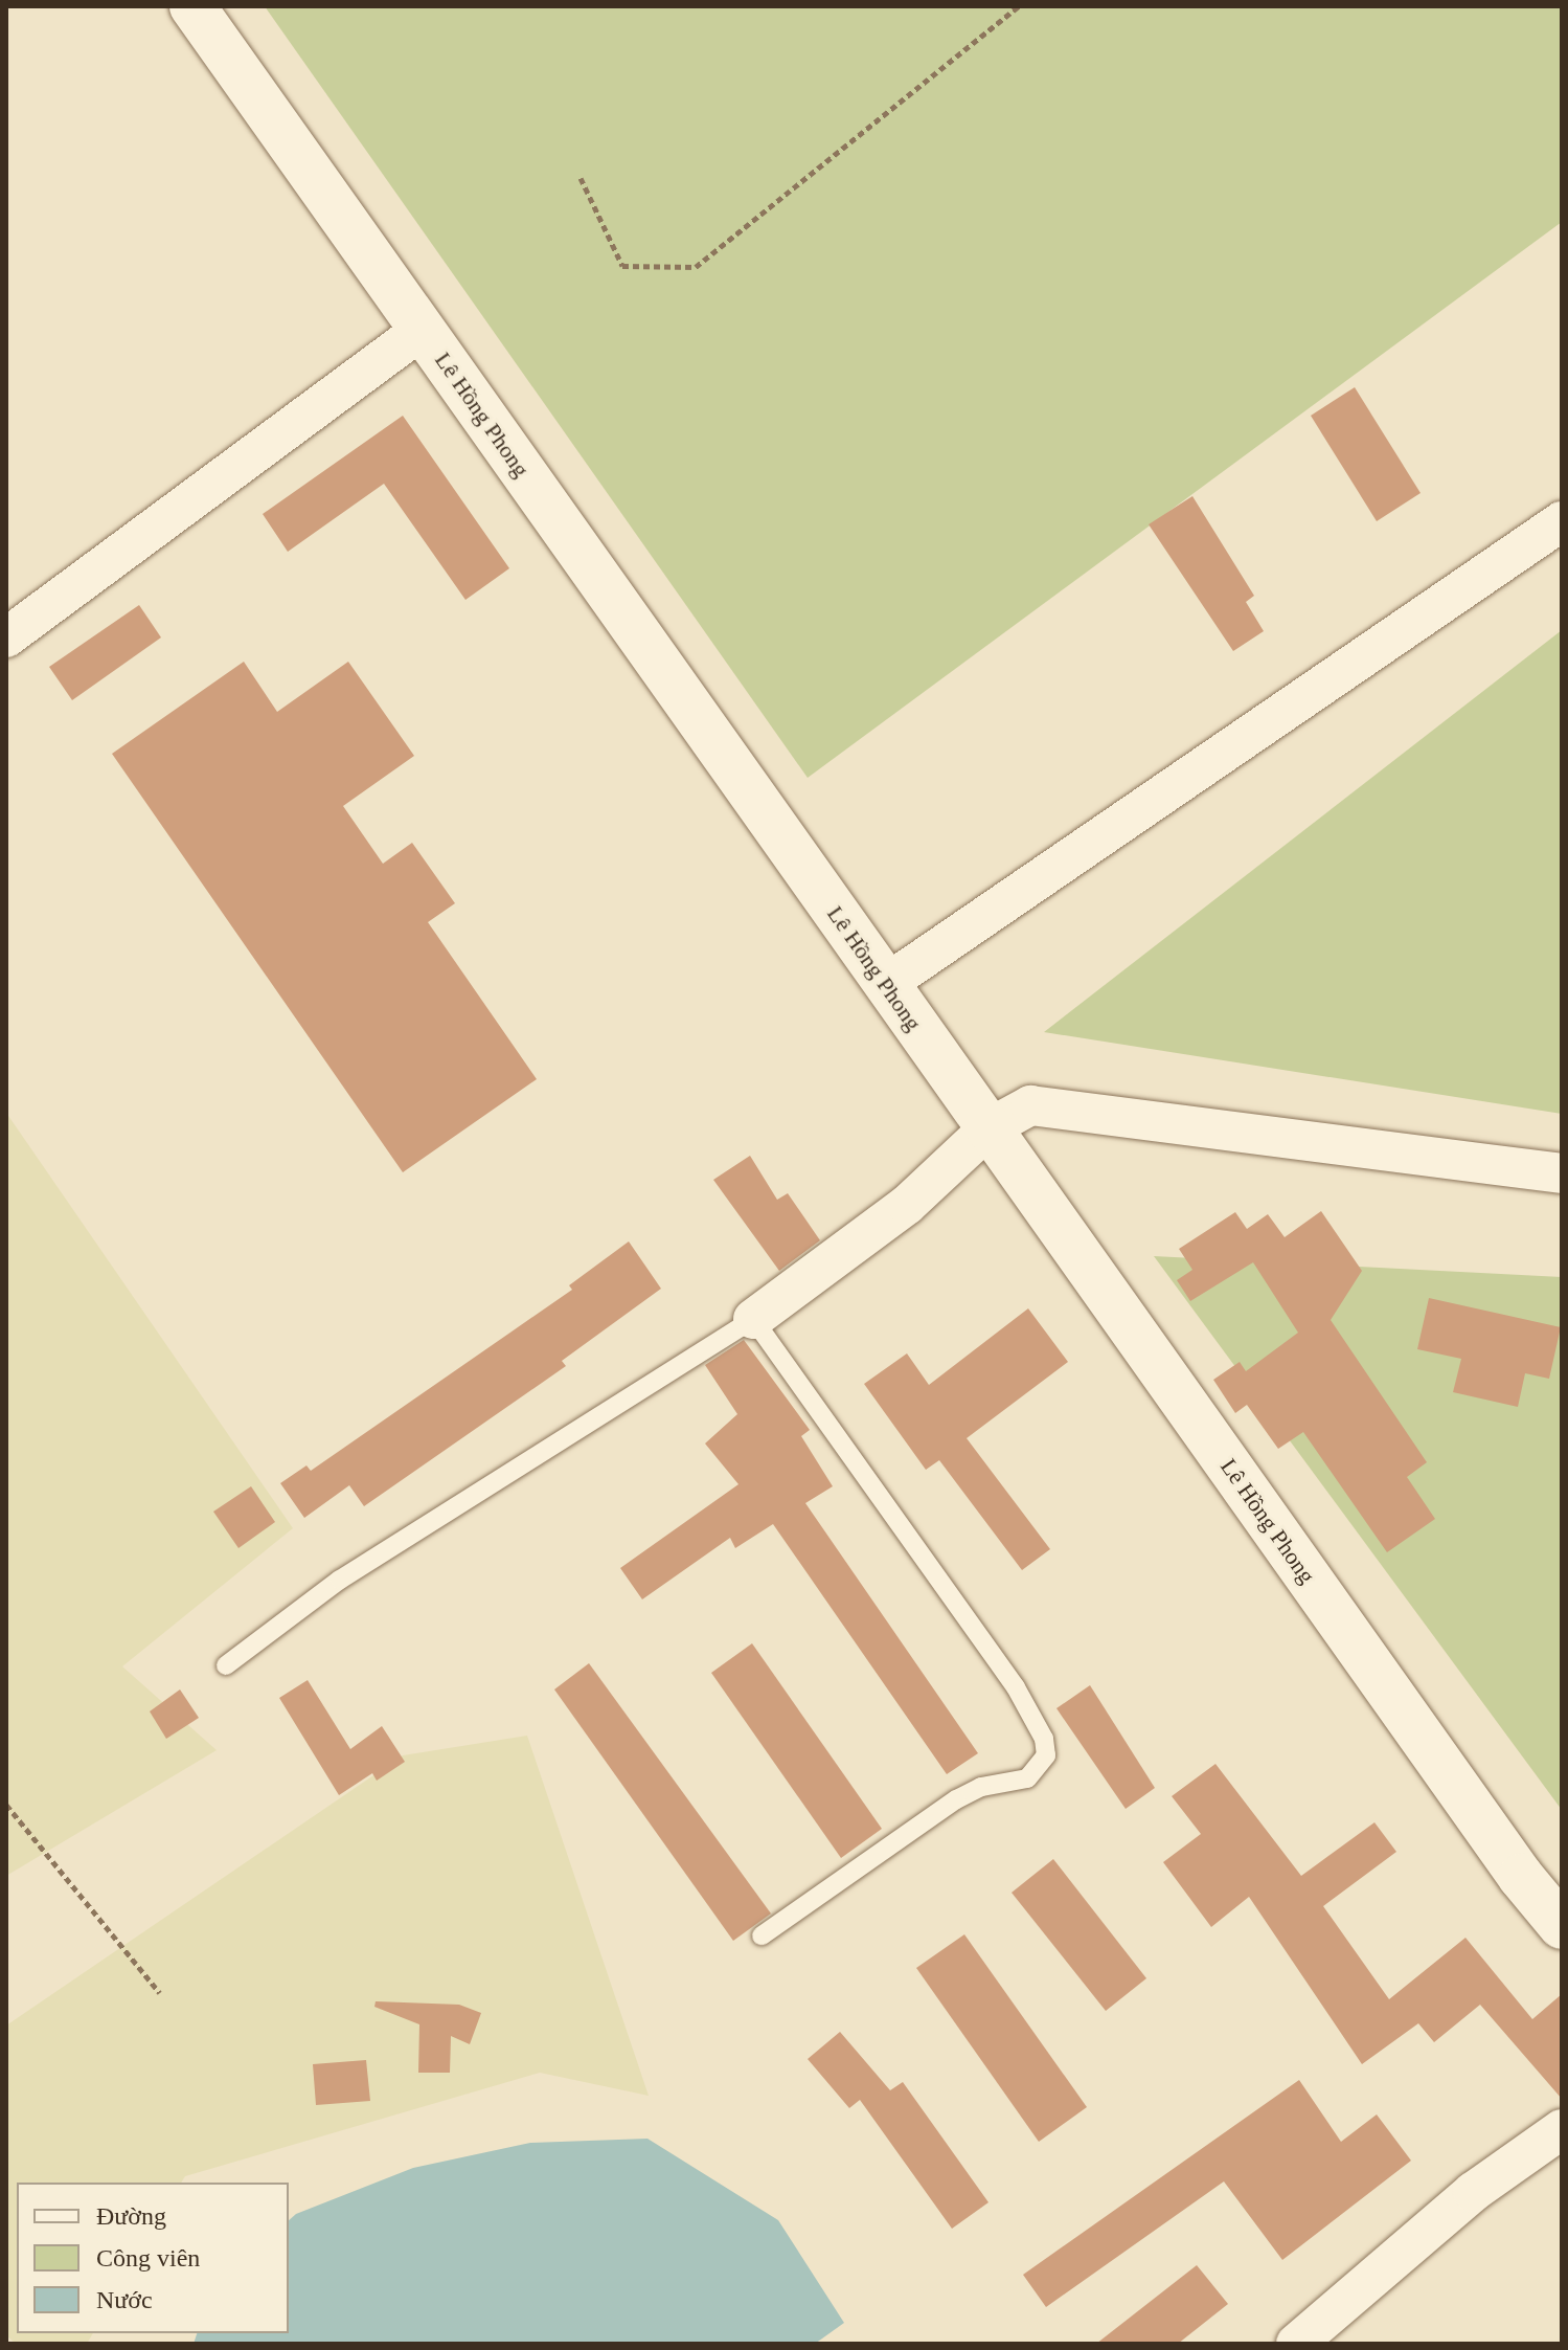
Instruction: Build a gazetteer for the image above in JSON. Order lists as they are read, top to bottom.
{
  "streets": {
    "street": ["Lê Hồng Phong"]
  },
  "legend": ["Đường", "Công viên", "Nước"]
}
